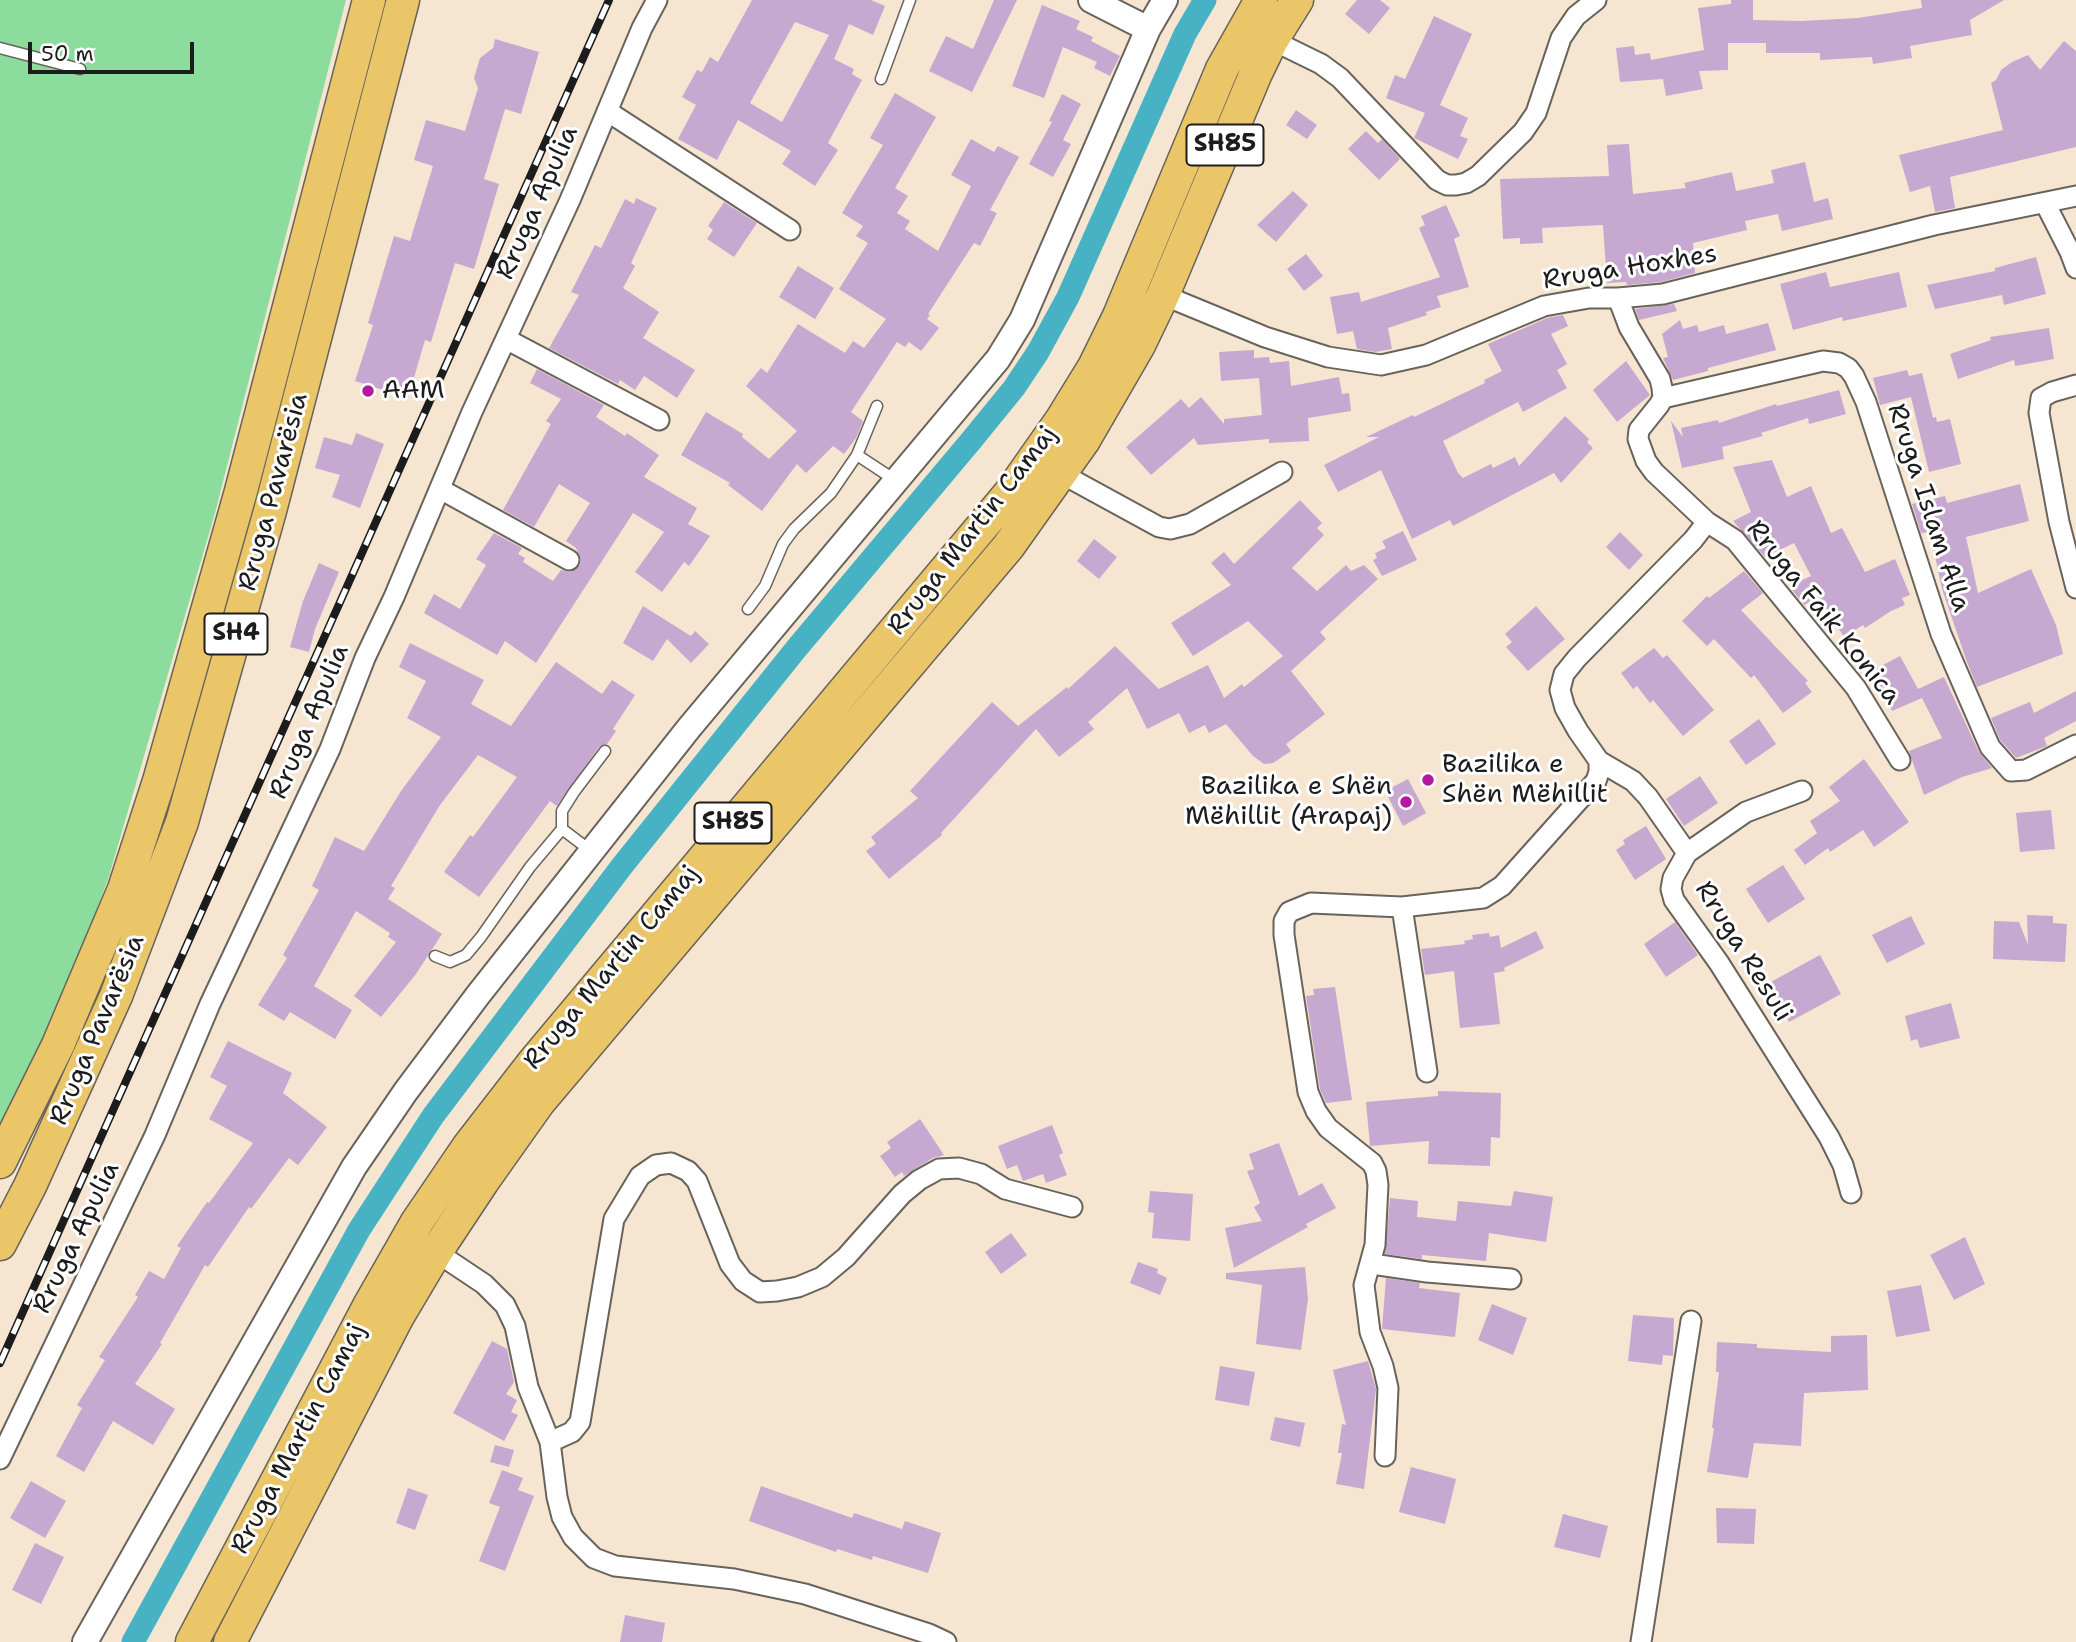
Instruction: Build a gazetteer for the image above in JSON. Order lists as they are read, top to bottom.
{
  "streets": {
    "main road": [
      "SH85",
      "Rruga Pavarësia",
      "Rruga Martin Camaj",
      "SH4"
    ],
    "street": [
      "Rruga Apulia",
      "Rruga Hoxhes",
      "Rruga Islam Alla",
      "Rruga Faik Konica",
      "Rruga Resuli"
    ]
  },
  "crossings": [
    ["Rruga Hoxhes", "Rruga Martin Camaj"],
    ["Rruga Islam Alla", "Rruga Faik Konica"]
  ],
  "places": ["AAM", "Bazilika e Shën Mëhillit", "Bazilika e Shën Mëhillit (Arapaj)"],
  "scale_bar": "50 m"
}
